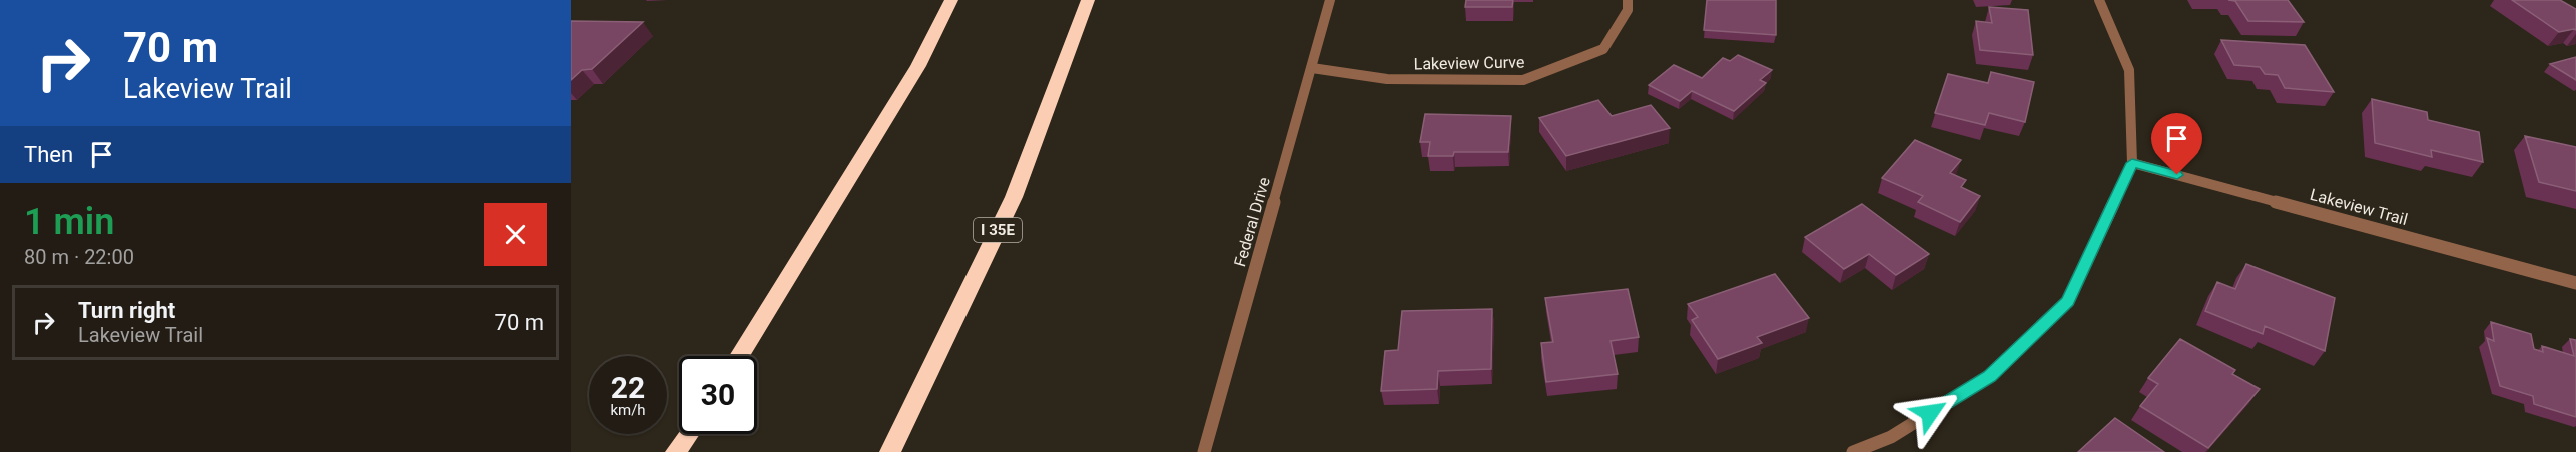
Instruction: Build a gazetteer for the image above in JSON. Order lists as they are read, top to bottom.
{
  "streets": {
    "highway": ["I 35E"],
    "street": ["Lakeview Curve", "Lakeview Trail", "Federal Drive"]
  },
  "crossings": [
    ["Lakeview Curve", "Federal Drive"]
  ],
  "page": {
    "turn": ["70 m", "Lakeview Trail"],
    "then": "Then",
    "heading": ["1 min", "80 m · 22:00"],
    "list": [
      {
        "name": "Turn right",
        "note": "Lakeview Trail",
        "value": "70 m"
      }
    ],
    "speed": "22 km/h",
    "limit": "30"
  }
}
